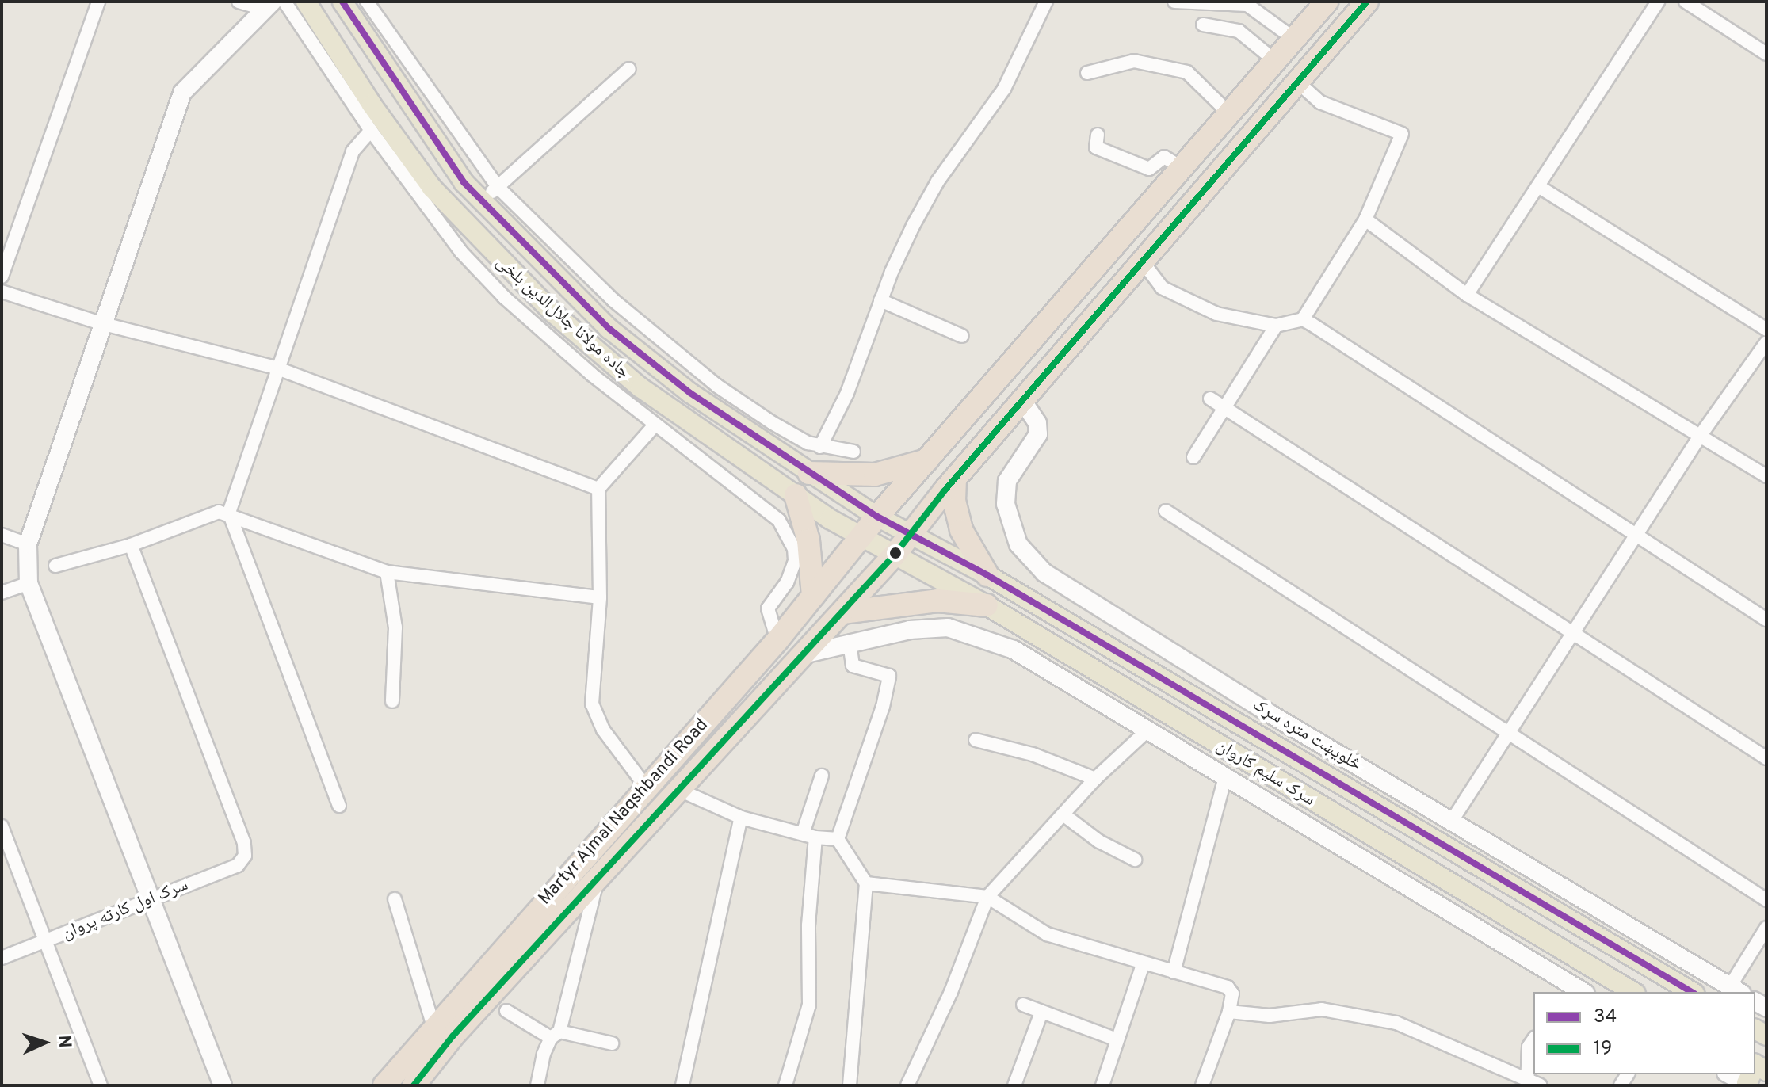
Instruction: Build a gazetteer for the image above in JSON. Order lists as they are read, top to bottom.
{
  "streets": {
    "highway": ["Martyr Ajmal Naqshbandi Road"],
    "main road": ["جاده مولانا جلال‌الدین بلخی", "سرک سلیم کاروان"],
    "street": ["څلویښت متره سړک", "سرک اول کارته پروان"]
  },
  "crossings": [
    ["جاده مولانا جلال‌الدین بلخی", "سرک سلیم کاروان"],
    ["جاده مولانا جلال‌الدین بلخی", "Martyr Ajmal Naqshbandi Road"],
    ["څلویښت متره سړک", "Martyr Ajmal Naqshbandi Road"],
    ["سرک سلیم کاروان", "Martyr Ajmal Naqshbandi Road"]
  ],
  "lines": ["transit line 34", "transit line 19"],
  "legend": ["34", "19"],
  "north": "right"
}
